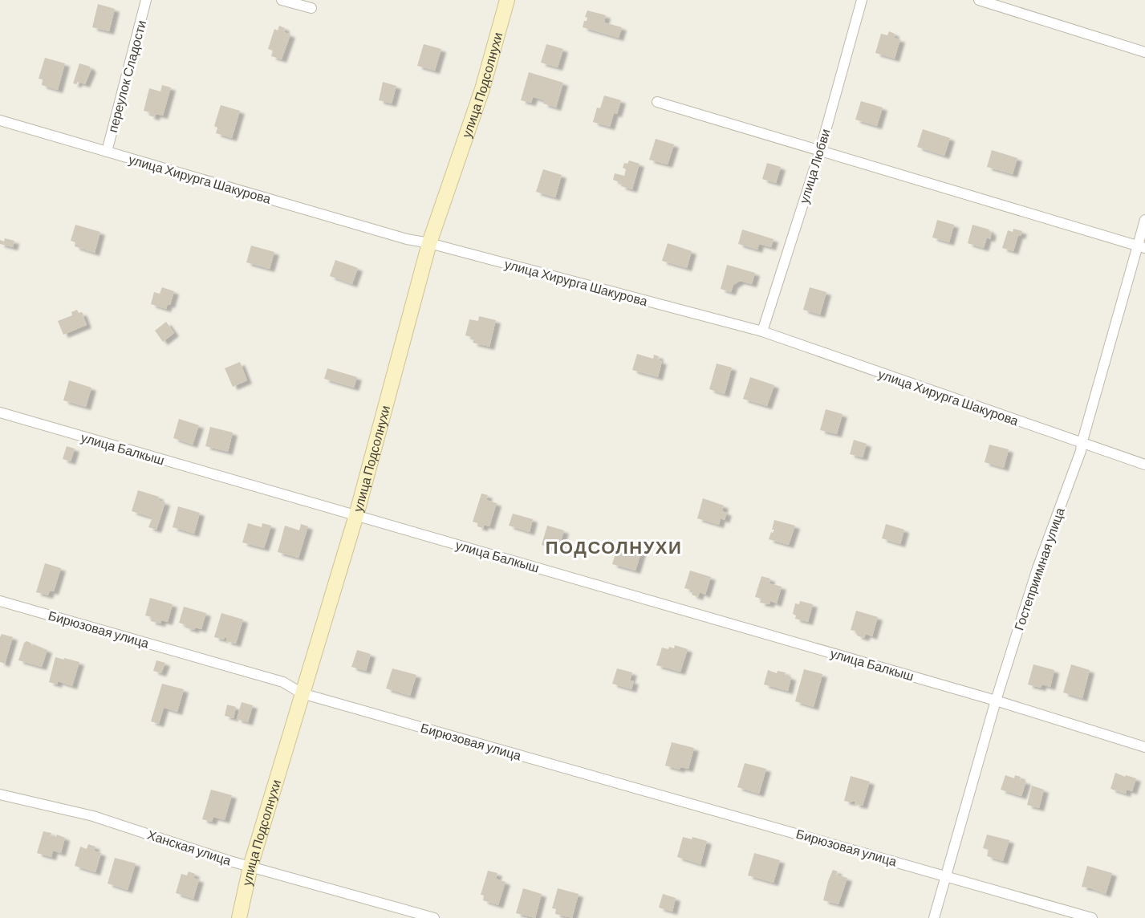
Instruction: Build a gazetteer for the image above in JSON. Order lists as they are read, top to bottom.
{
  "streets": {
    "street": [
      "переулок Сладости",
      "улица Подсолнухи",
      "улица Любви",
      "улица Хирурга Шакурова",
      "улица Балкыш",
      "Гостеприимная улица",
      "Бирюзовая улица",
      "Ханская улица"
    ]
  },
  "crossings": [
    ["переулок Сладости", "улица Хирурга Шакурова"],
    ["улица Подсолнухи", "улица Хирурга Шакурова"],
    ["улица Подсолнухи", "улица Балкыш"],
    ["улица Подсолнухи", "Бирюзовая улица"],
    ["улица Подсолнухи", "Ханская улица"],
    ["улица Любви", "улица Хирурга Шакурова"],
    ["улица Хирурга Шакурова", "Гостеприимная улица"],
    ["улица Балкыш", "Гостеприимная улица"],
    ["Гостеприимная улица", "Бирюзовая улица"]
  ],
  "districts": ["ПОДСОЛНУХИ"]
}
